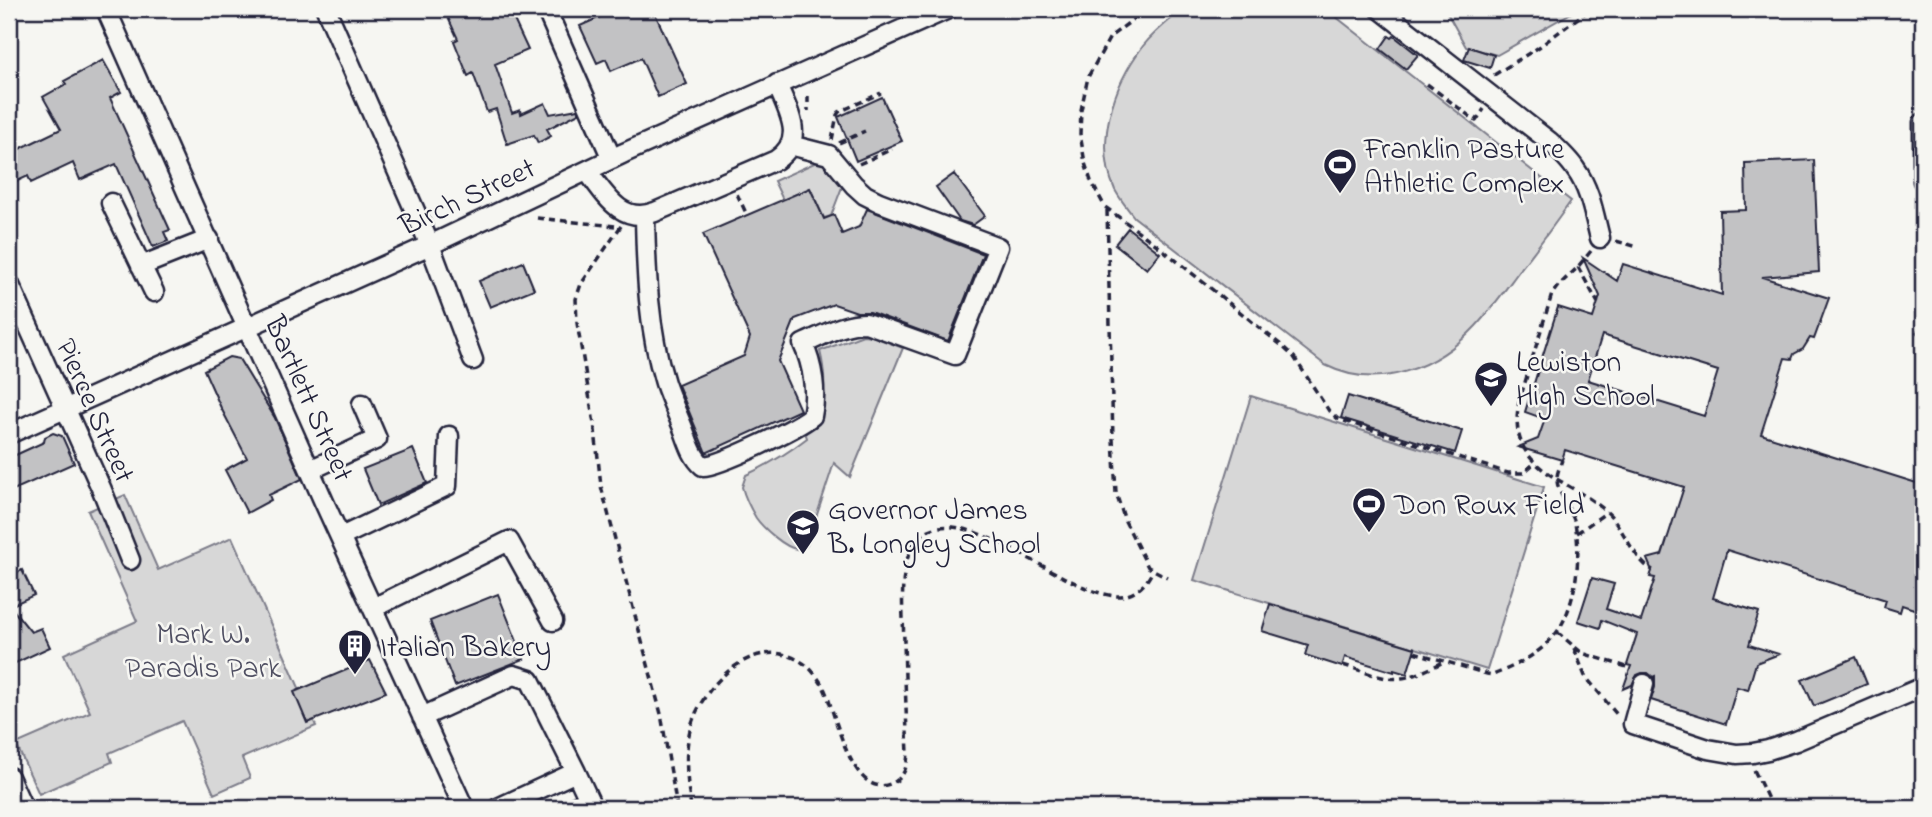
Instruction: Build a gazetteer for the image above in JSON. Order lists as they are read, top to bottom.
{
  "streets": {
    "street": ["Birch Street", "Bartlett Street", "Pierce Street"]
  },
  "crossings": [
    ["Birch Street", "Bartlett Street"],
    ["Birch Street", "Pierce Street"]
  ],
  "parks": ["Mark W. Paradis Park"],
  "places": {
    "sports": ["Franklin Pasture Athletic Complex", "Don Roux Field"],
    "school or university": ["Lewiston High School", "Governor James B. Longley School"],
    "building": ["Italian Bakery"]
  }
}
